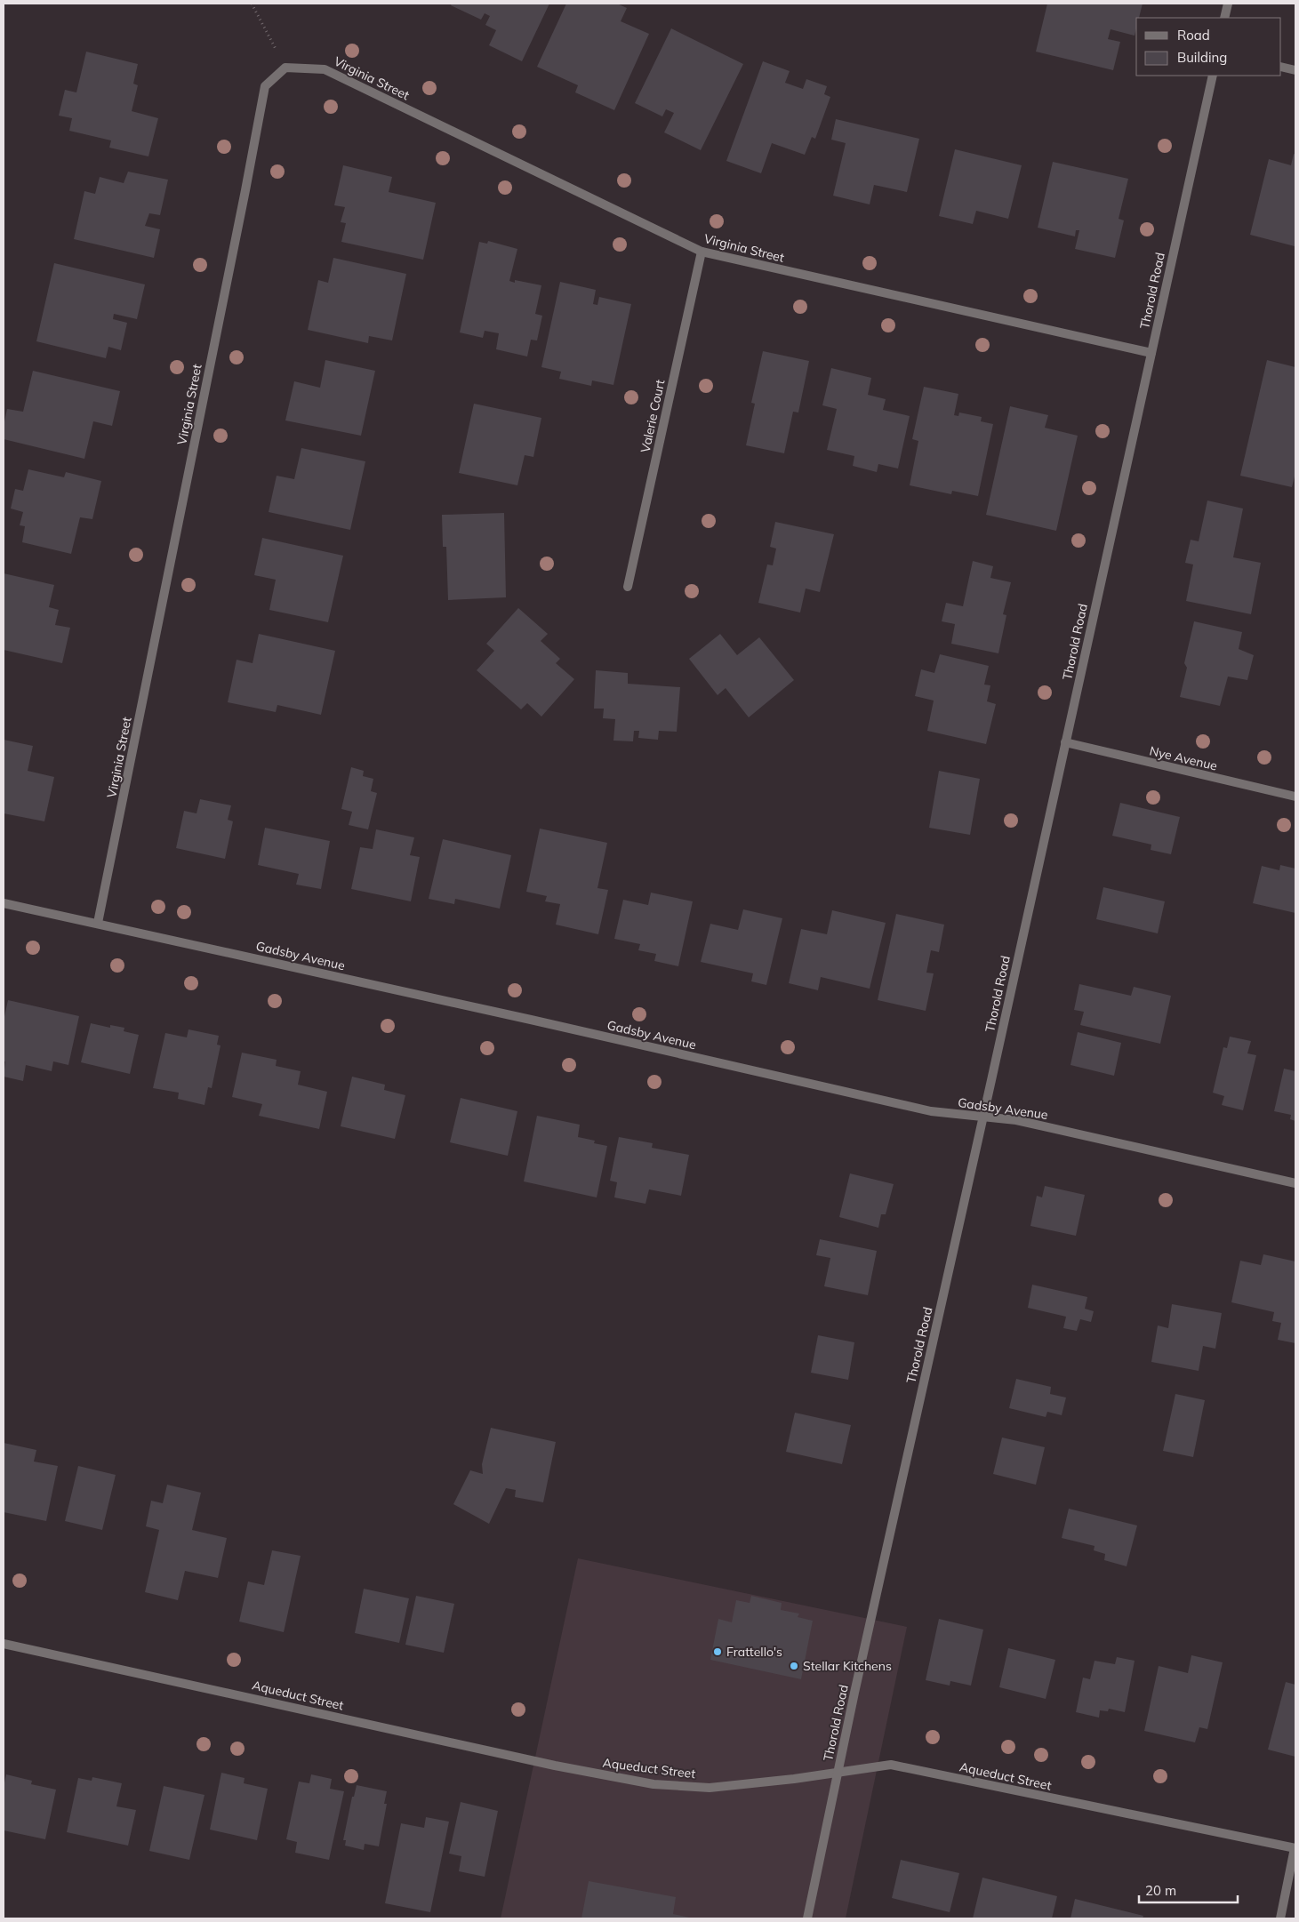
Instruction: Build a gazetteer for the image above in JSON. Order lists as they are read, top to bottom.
{
  "streets": {
    "street": [
      "Virginia Street",
      "Thorold Road",
      "Valerie Court",
      "Nye Avenue",
      "Gadsby Avenue",
      "Aqueduct Street"
    ]
  },
  "crossings": [
    ["Virginia Street", "Thorold Road"],
    ["Virginia Street", "Valerie Court"],
    ["Virginia Street", "Gadsby Avenue"],
    ["Thorold Road", "Nye Avenue"],
    ["Thorold Road", "Gadsby Avenue"],
    ["Thorold Road", "Aqueduct Street"]
  ],
  "places": ["Frattello's", "Stellar Kitchens"],
  "legend": ["Road", "Building"],
  "scale_bar": "20 m"
}
